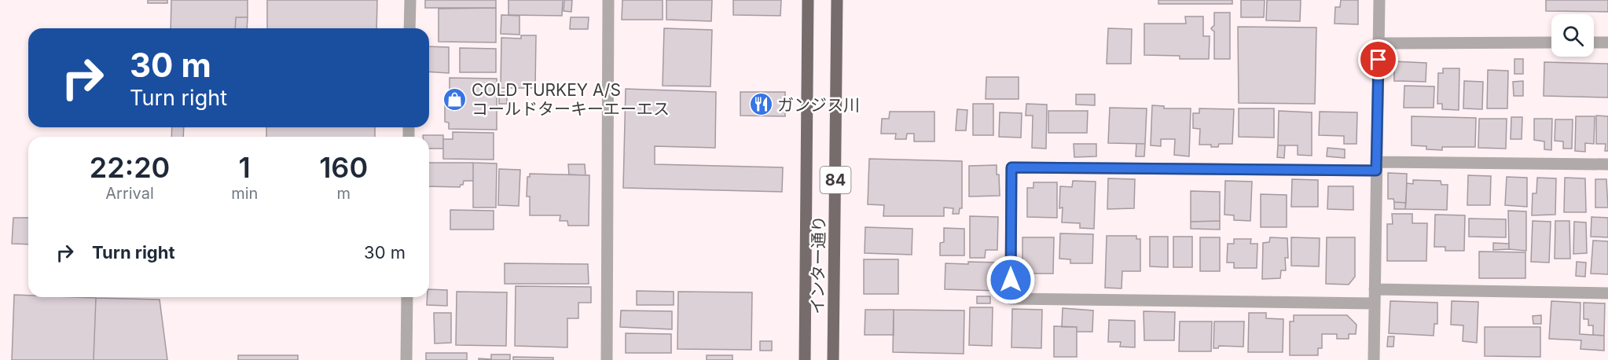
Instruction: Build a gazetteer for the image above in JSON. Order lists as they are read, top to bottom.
{
  "streets": {
    "main road": ["84", "インター通り"]
  },
  "places": {
    "shop": ["COLD TURKEY A/S コールドターキーエーエス"],
    "restaurant": ["ガンジス川"]
  },
  "page": {
    "turn": ["30 m", "Turn right"],
    "eta": [
      "22:20",
      "Arrival",
      "1",
      "min",
      "160",
      "m"
    ],
    "list": [
      {
        "name": "Turn right",
        "value": "30 m"
      }
    ]
  }
}
